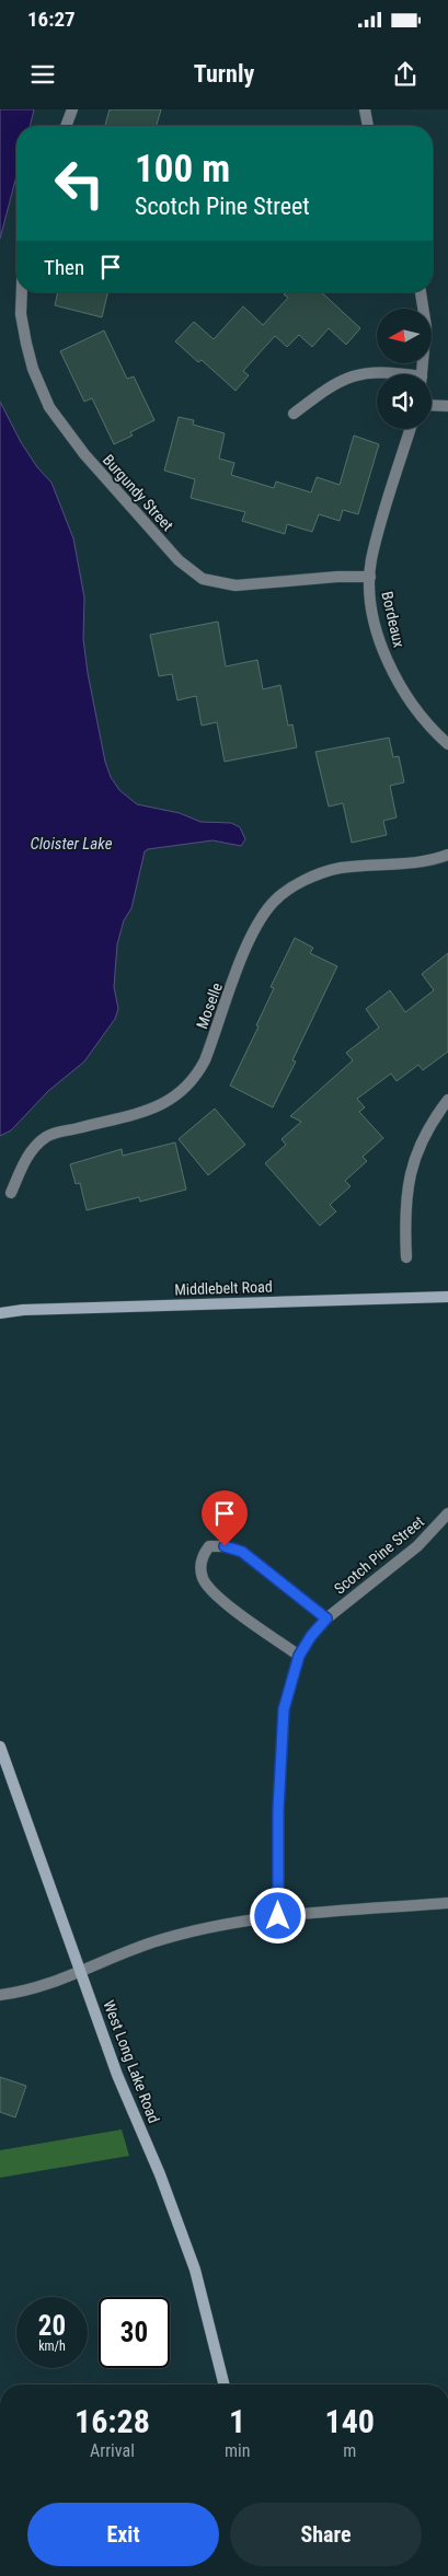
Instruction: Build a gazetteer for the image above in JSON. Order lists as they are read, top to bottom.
{
  "streets": {
    "main road": ["Middlebelt Road", "West Long Lake Road"],
    "street": [
      "Burgundy Street",
      "Bordeaux",
      "Moselle",
      "Scotch Pine Street"
    ]
  },
  "crossings": [
    ["Burgundy Street", "Bordeaux"]
  ],
  "water": ["Cloister Lake"],
  "north": "left",
  "page": {
    "status": "16:27",
    "header": "Turnly",
    "turn": ["100 m", "Scotch Pine Street"],
    "then": "Then",
    "speed": "20 km/h",
    "limit": "30",
    "eta": [
      "16:28",
      "Arrival",
      "1",
      "min",
      "140",
      "m"
    ],
    "buttons": ["Exit", "Share"]
  }
}
